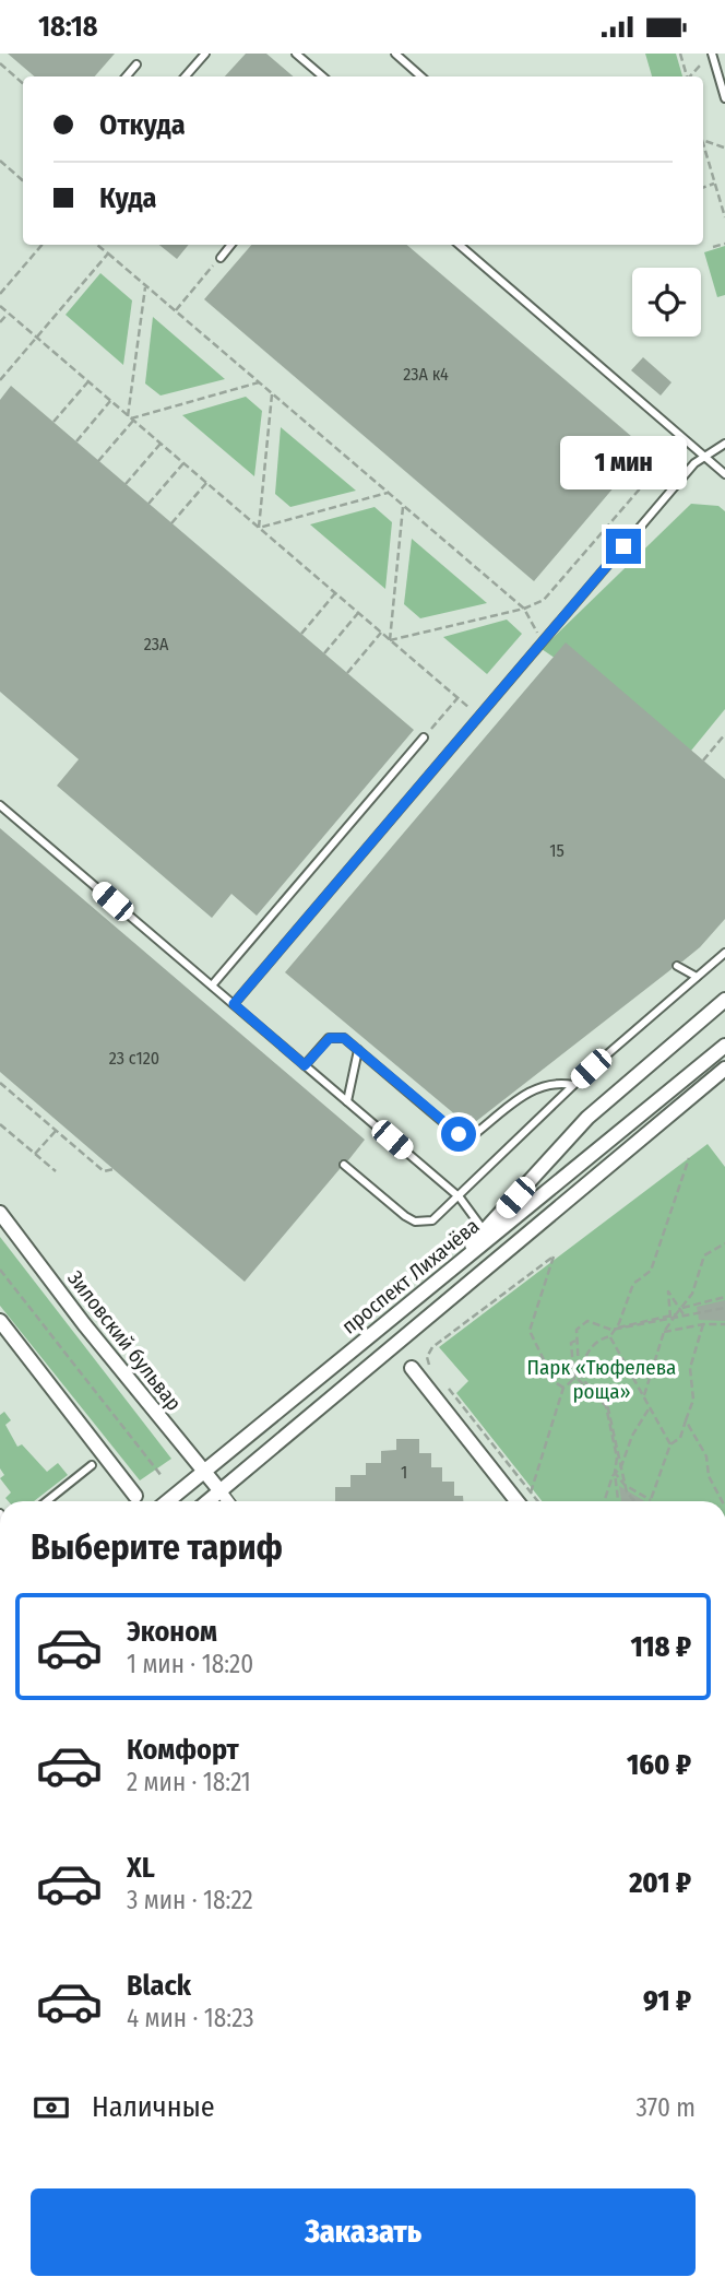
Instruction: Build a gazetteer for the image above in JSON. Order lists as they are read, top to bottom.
{
  "streets": {
    "street": ["проспект Лихачёва", "Зиловский бульвар"]
  },
  "crossings": [
    ["проспект Лихачёва", "Зиловский бульвар"]
  ],
  "parks": ["Парк «Тюфелева роща»"],
  "house_numbers": [
    "23А к4",
    "23А",
    "15",
    "23 с120",
    "1"
  ],
  "page": {
    "status": "18:18",
    "banner": ["Откуда", "Куда"],
    "bubble": "1 мин",
    "heading": "Выберите тариф",
    "list": [
      {
        "name": "Эконом",
        "note": "1 мин · 18:20",
        "value": "118 ₽"
      },
      {
        "name": "Комфорт",
        "note": "2 мин · 18:21",
        "value": "160 ₽"
      },
      {
        "name": "XL",
        "note": "3 мин · 18:22",
        "value": "201 ₽"
      },
      {
        "name": "Black",
        "note": "4 мин · 18:23",
        "value": "91 ₽"
      }
    ],
    "pay": ["Наличные", "370 m"],
    "buttons": "Заказать"
  }
}
